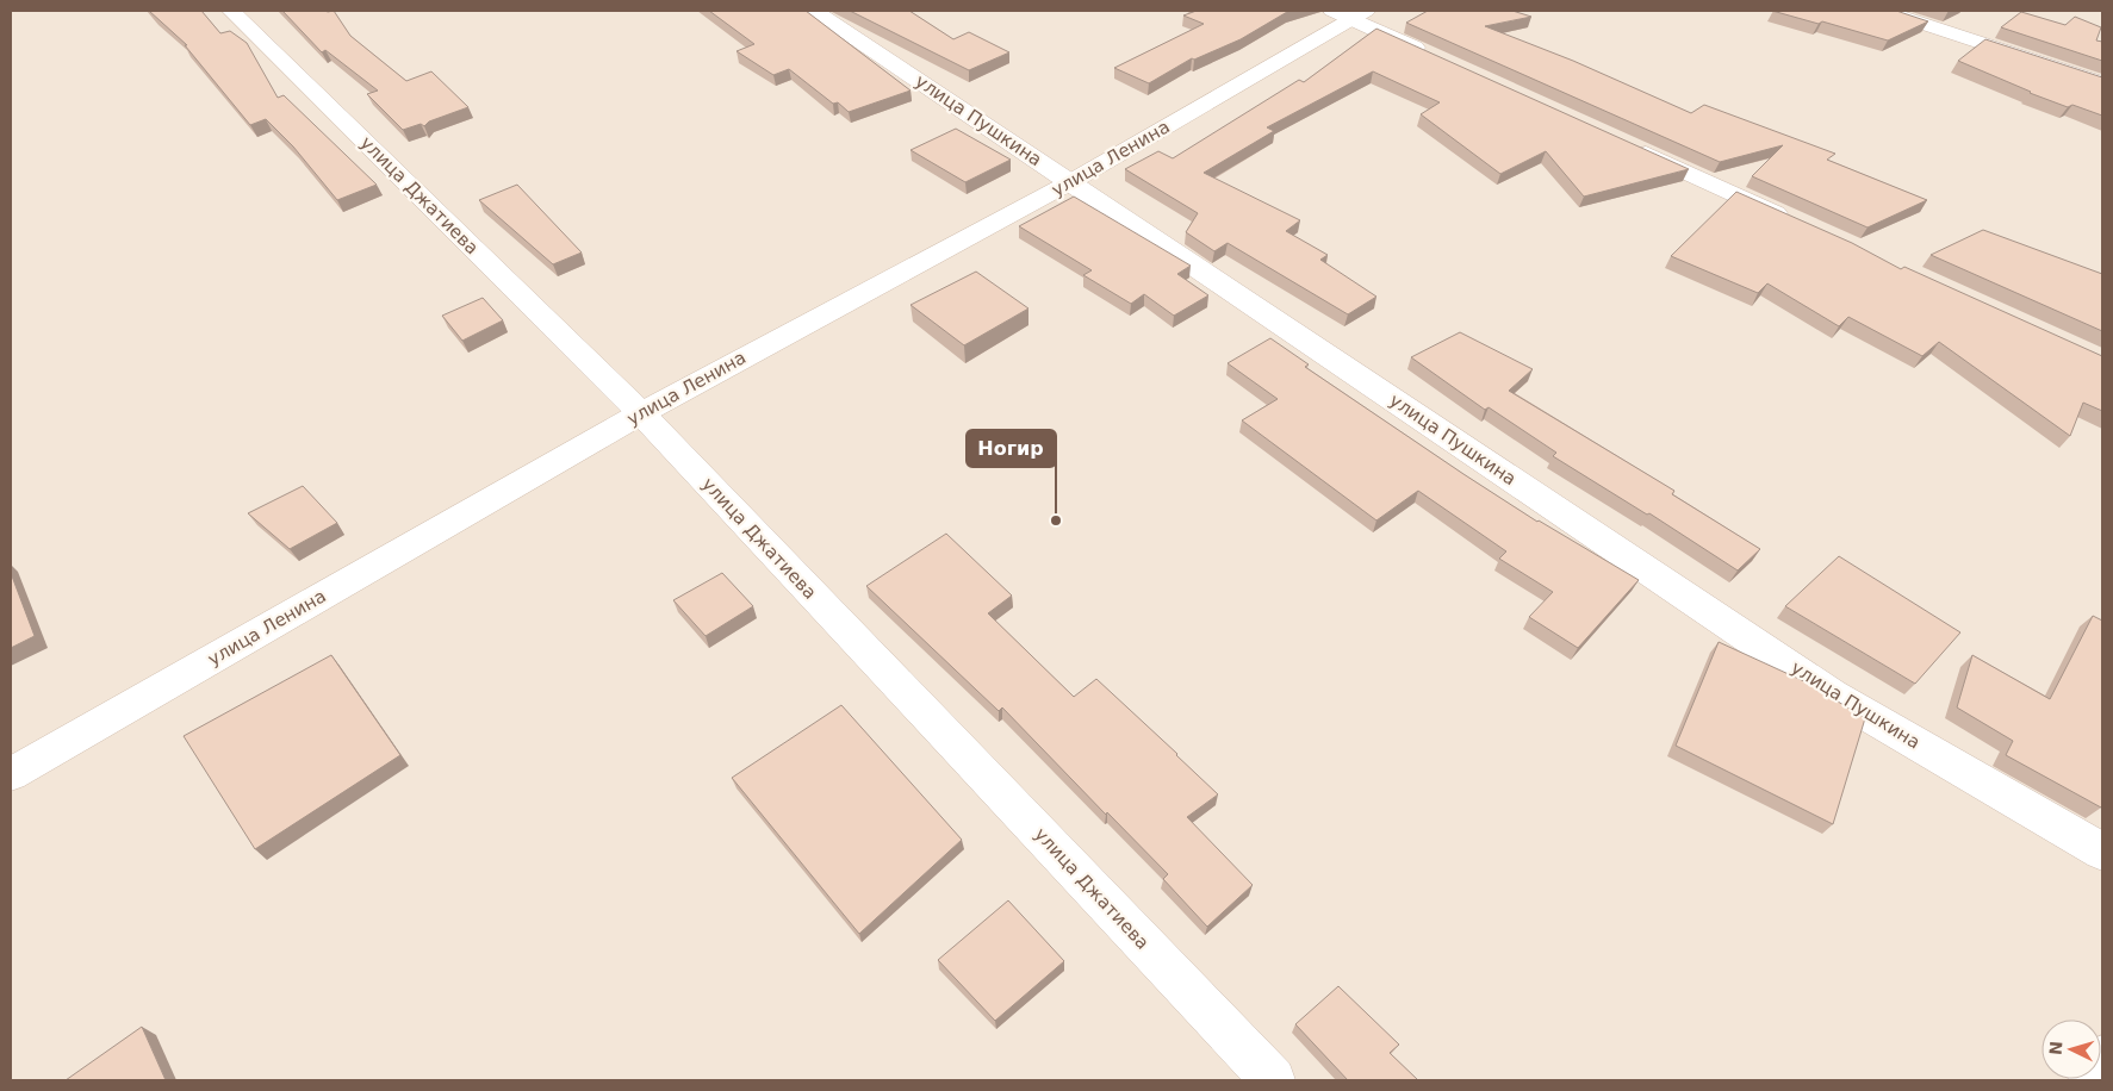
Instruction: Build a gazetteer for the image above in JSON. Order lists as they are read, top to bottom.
{
  "streets": {
    "street": ["улица Пушкина", "улица Ленина", "улица Джатиева"]
  },
  "crossings": [
    ["улица Пушкина", "улица Ленина"],
    ["улица Ленина", "улица Джатиева"]
  ],
  "places": ["Ногир"],
  "north": "left"
}
